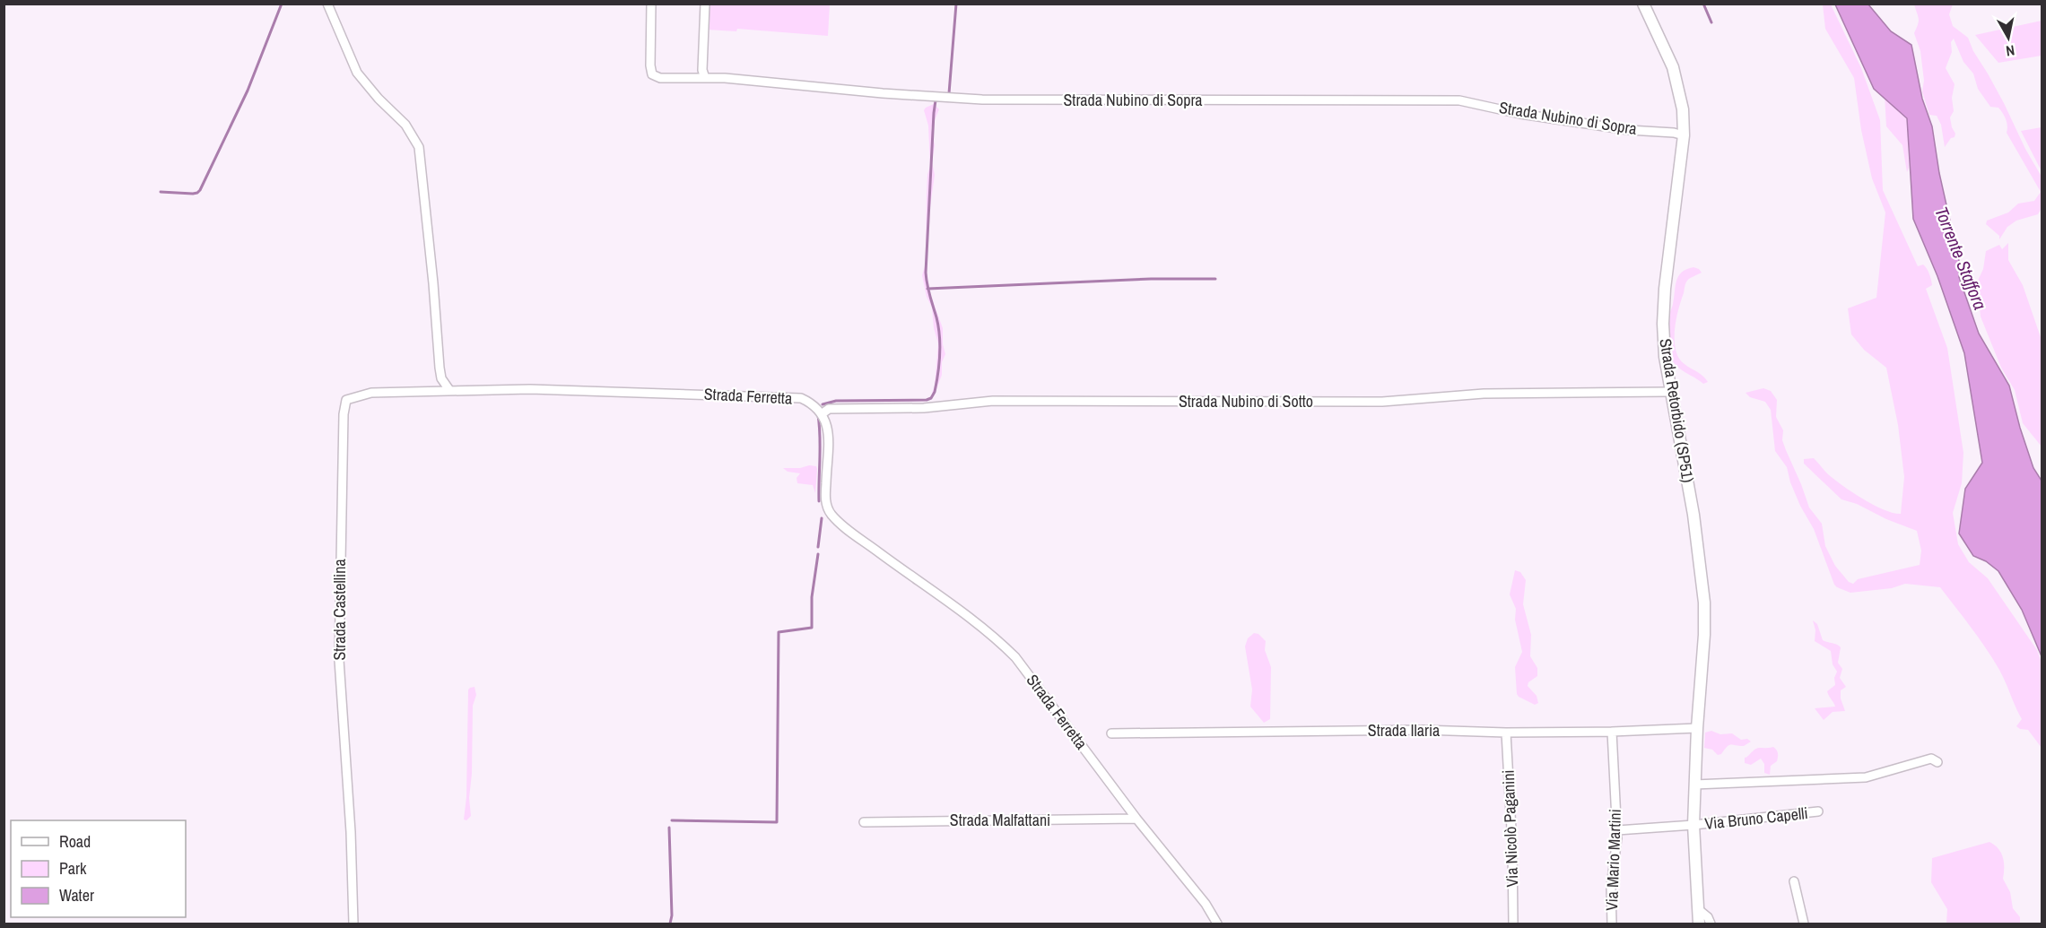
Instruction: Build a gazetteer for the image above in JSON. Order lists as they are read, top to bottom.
{
  "streets": {
    "street": [
      "Strada Nubino di Sopra",
      "Strada Ferretta",
      "Strada Nubino di Sotto",
      "Strada Retorbido (SP51)",
      "Strada Castellina",
      "Strada Ilaria",
      "Via Bruno Capelli",
      "Strada Malfattani",
      "Via Nicolò Paganini",
      "Via Mario Martini"
    ]
  },
  "crossings": [
    ["Strada Nubino di Sopra", "Strada Retorbido (SP51)"],
    ["Strada Ferretta", "Strada Nubino di Sotto"],
    ["Strada Ferretta", "Strada Castellina"],
    ["Strada Ferretta", "Strada Malfattani"],
    ["Strada Nubino di Sotto", "Strada Retorbido (SP51)"],
    ["Strada Retorbido (SP51)", "Strada Ilaria"],
    ["Strada Retorbido (SP51)", "Via Bruno Capelli"],
    ["Strada Ilaria", "Via Nicolò Paganini"],
    ["Strada Ilaria", "Via Mario Martini"],
    ["Via Bruno Capelli", "Via Mario Martini"]
  ],
  "water": ["Torrente Staffora"],
  "legend": ["Road", "Park", "Water"],
  "north": "bottom"
}
